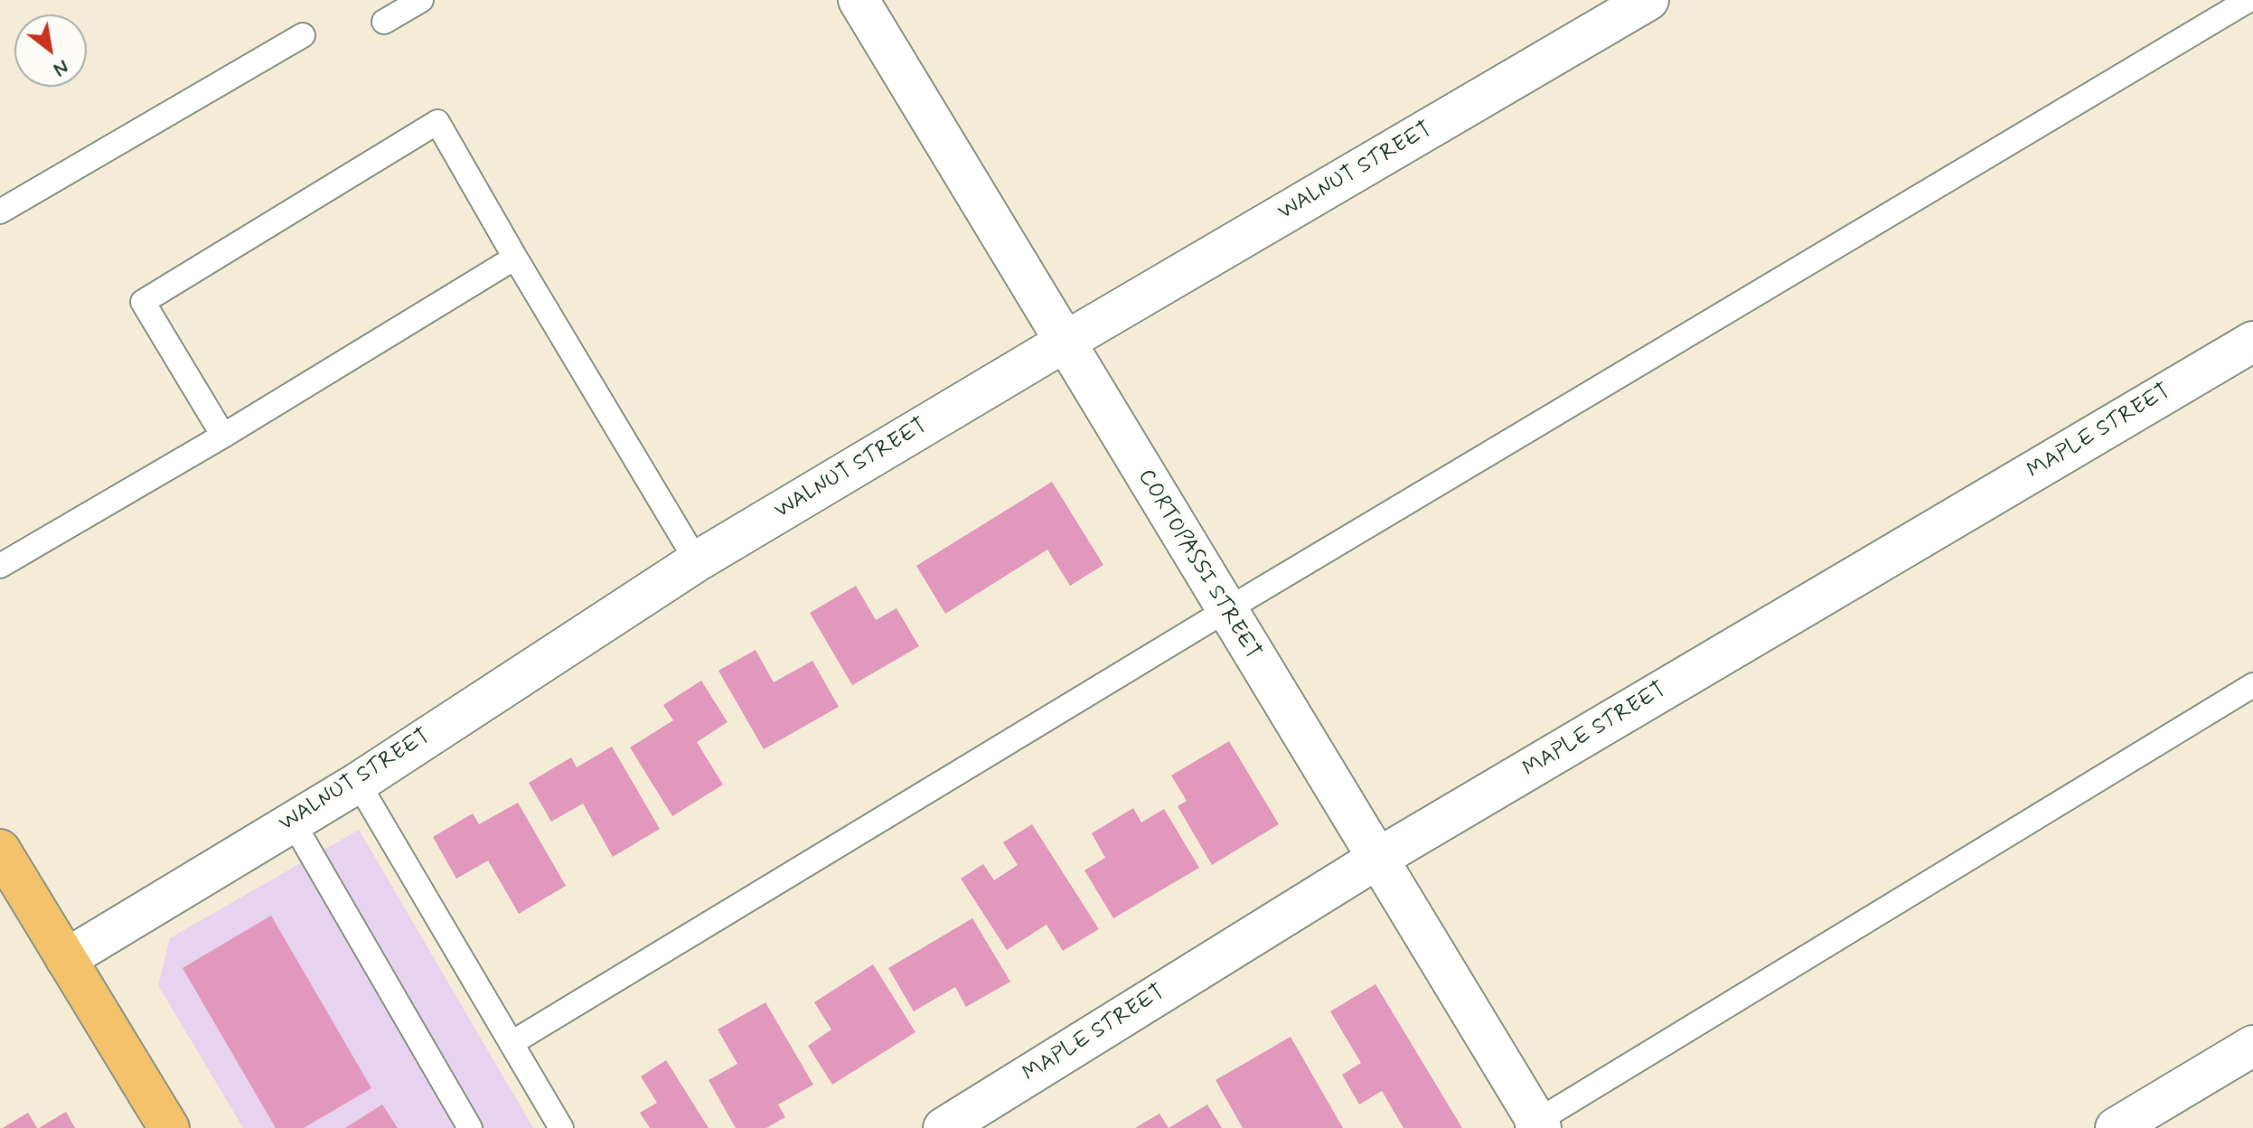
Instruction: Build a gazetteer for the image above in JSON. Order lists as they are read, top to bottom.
{
  "streets": {
    "street": ["WALNUT STREET", "MAPLE STREET", "CORTOPASSI STREET"]
  },
  "crossings": [
    ["WALNUT STREET", "CORTOPASSI STREET"],
    ["MAPLE STREET", "CORTOPASSI STREET"]
  ],
  "north": "bottom right"
}
